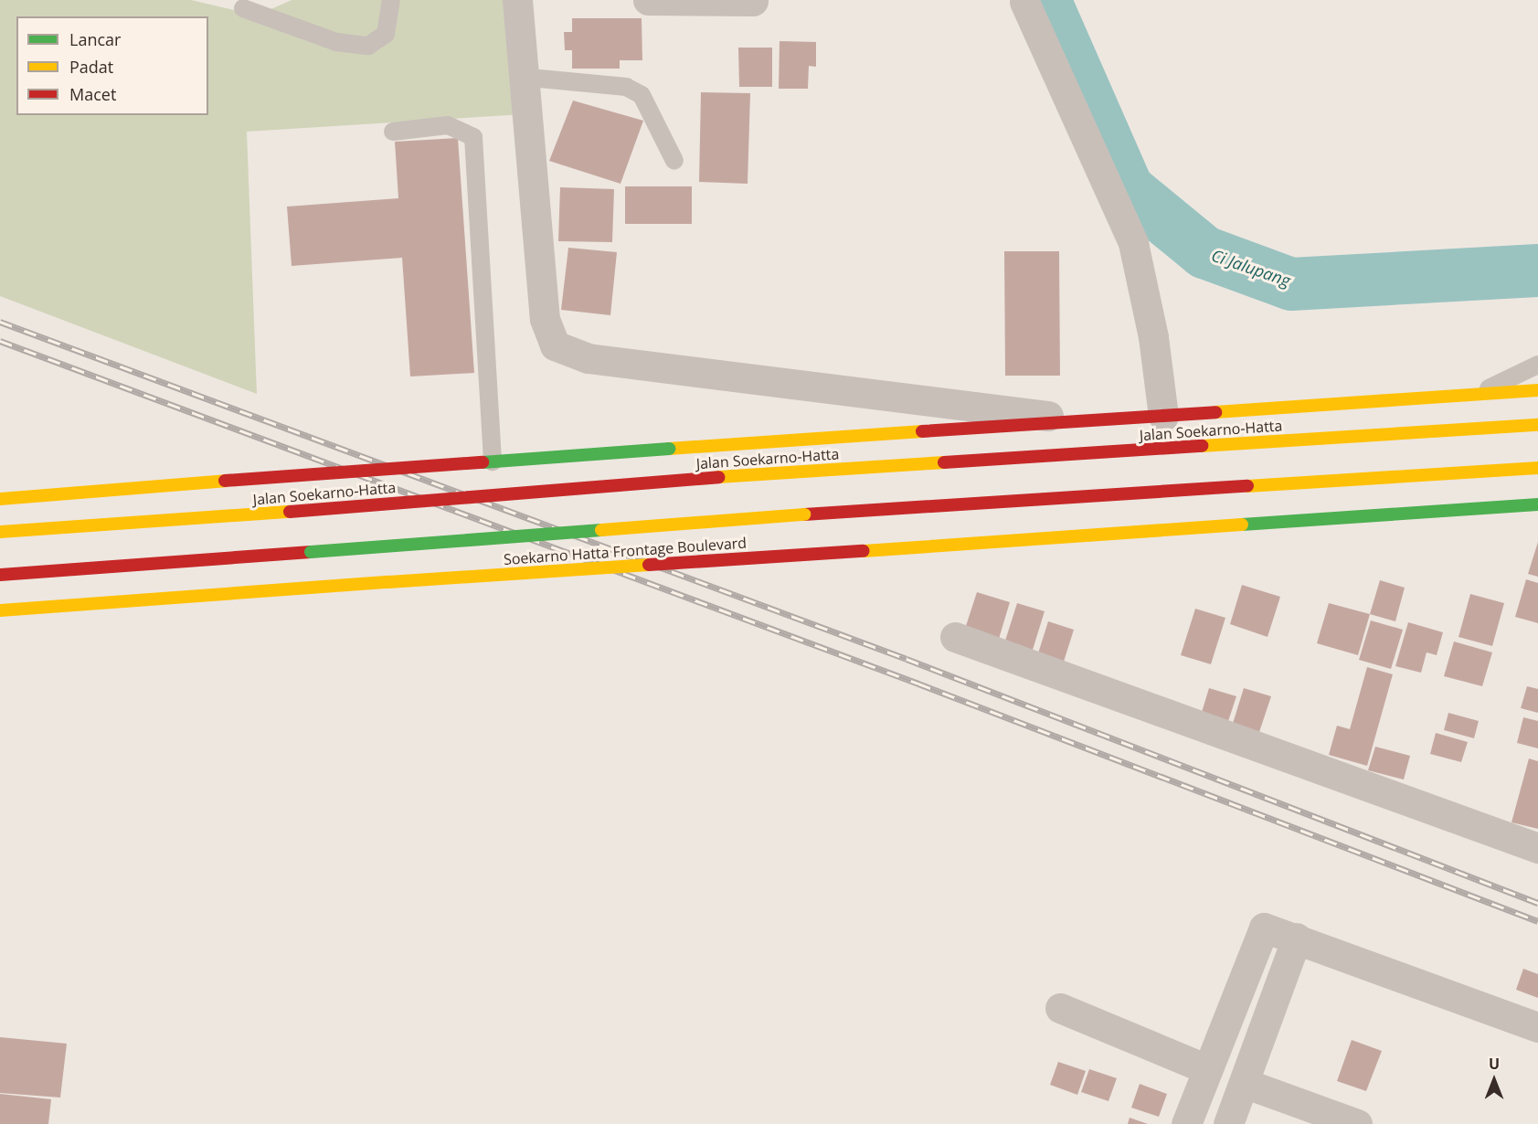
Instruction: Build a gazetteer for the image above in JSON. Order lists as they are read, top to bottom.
{
  "streets": {
    "main road": ["Jalan Soekarno-Hatta", "Soekarno Hatta Frontage Boulevard"]
  },
  "water": ["Ci Jalupang"],
  "legend": ["Lancar", "Padat", "Macet"],
  "north": "top"
}
